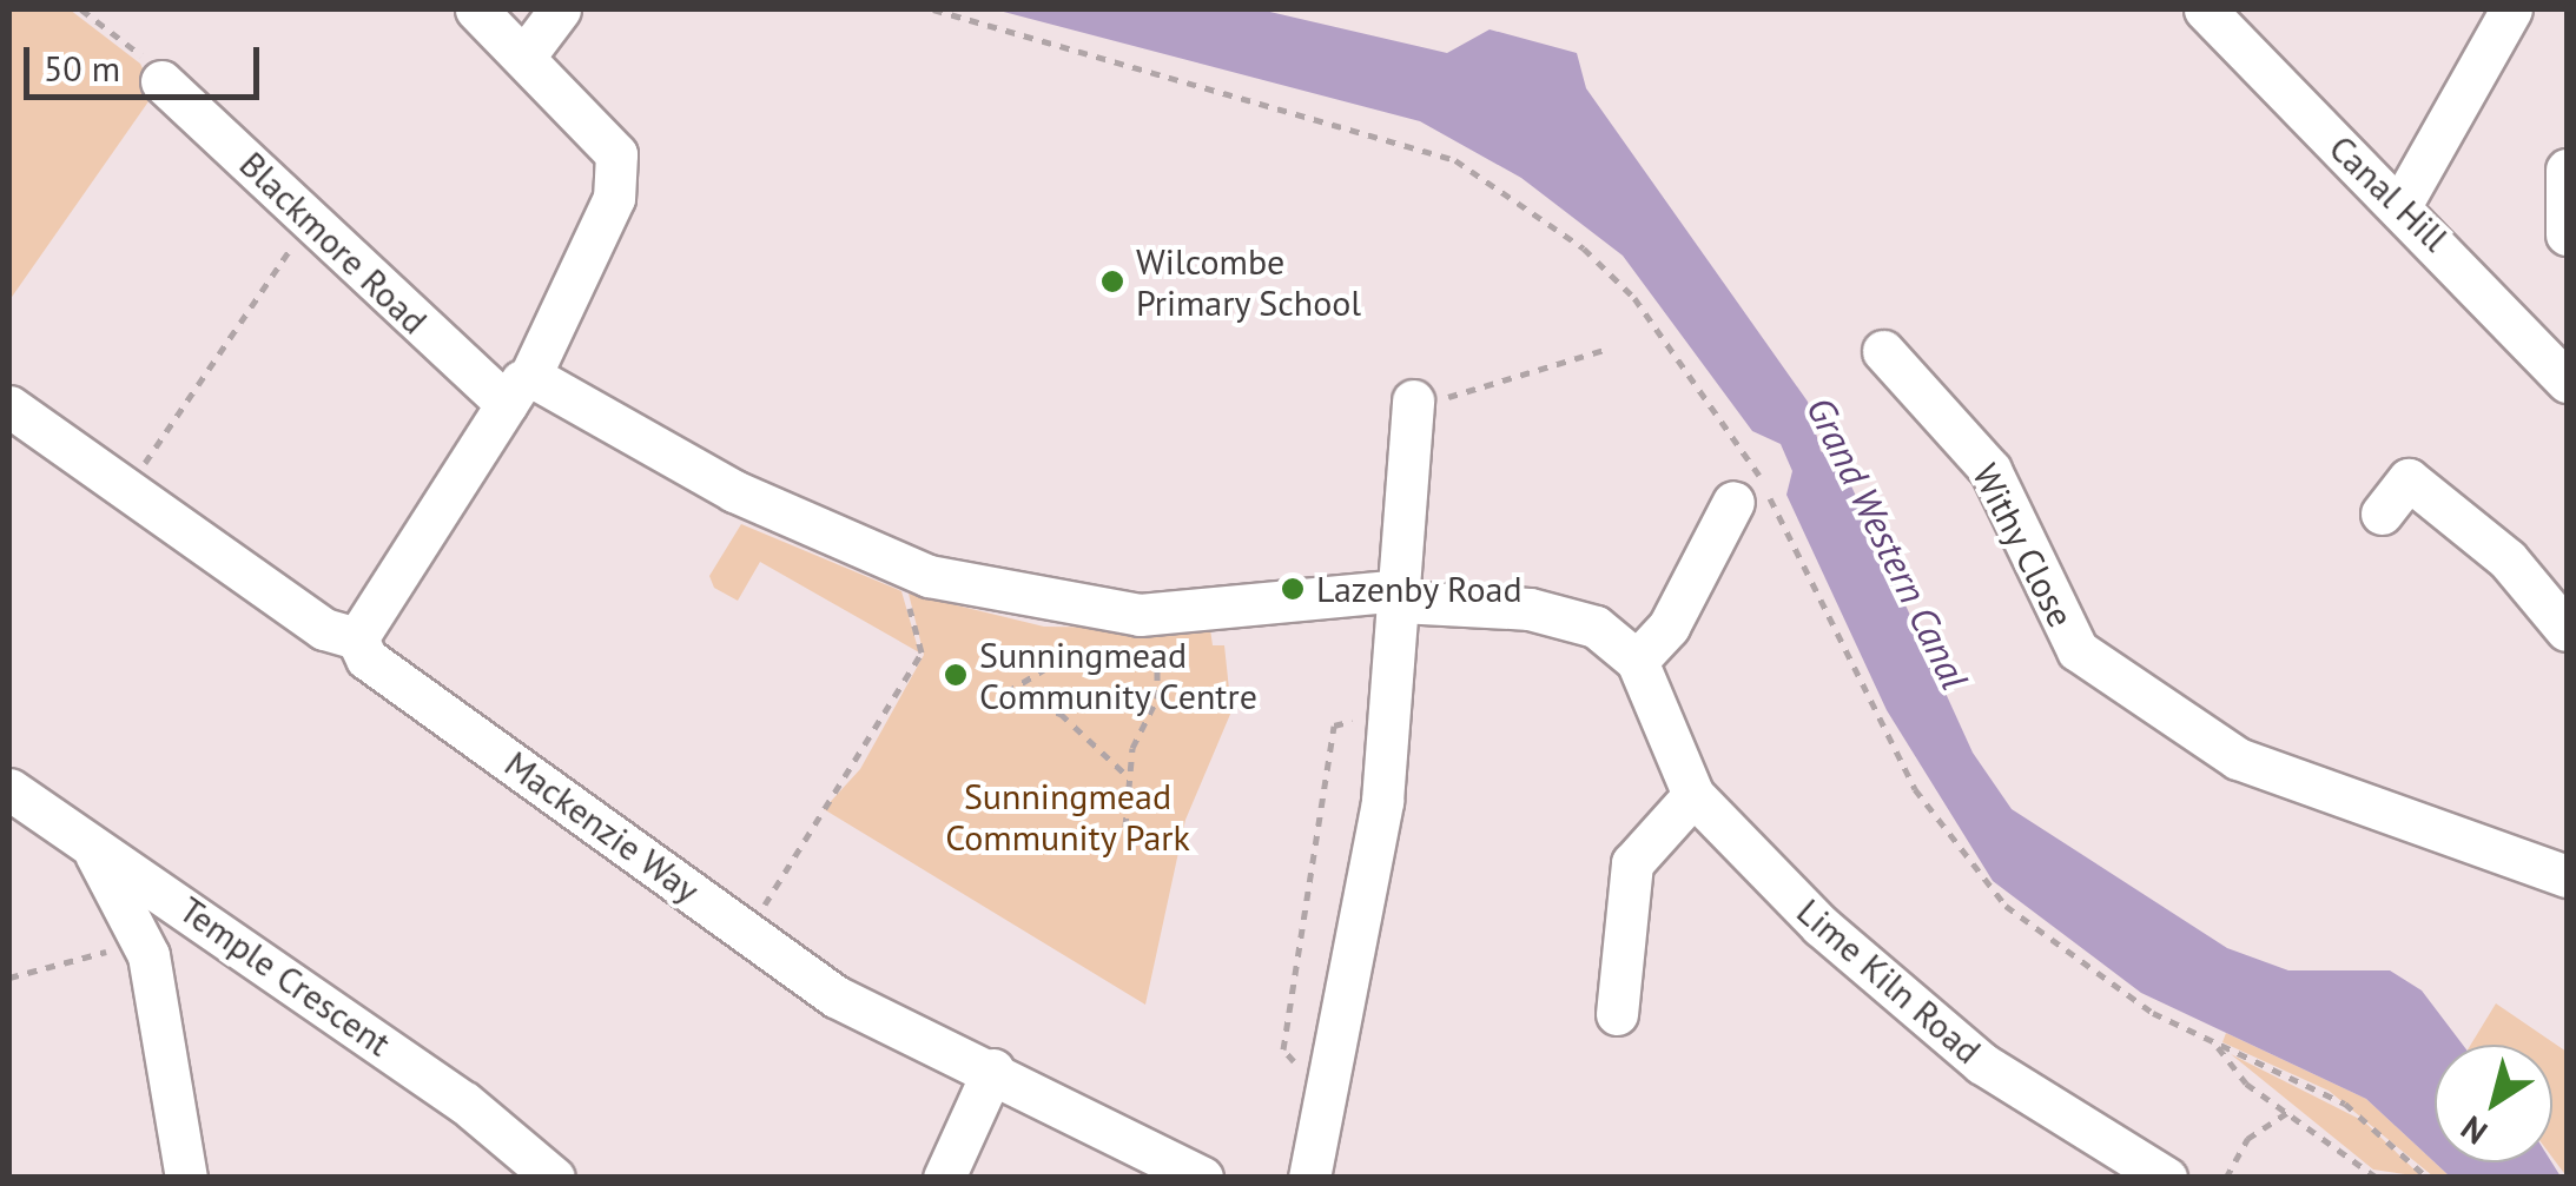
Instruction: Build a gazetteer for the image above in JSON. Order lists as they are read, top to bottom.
{
  "streets": {
    "street": [
      "Canal Hill",
      "Blackmore Road",
      "Withy Close",
      "Mackenzie Way",
      "Temple Crescent",
      "Lime Kiln Road"
    ]
  },
  "water": ["Grand Western Canal"],
  "parks": ["Sunningmead Community Park"],
  "places": ["Wilcombe Primary School", "Lazenby Road", "Sunningmead Community Centre"],
  "scale_bar": "50 m",
  "north": "bottom left"
}
